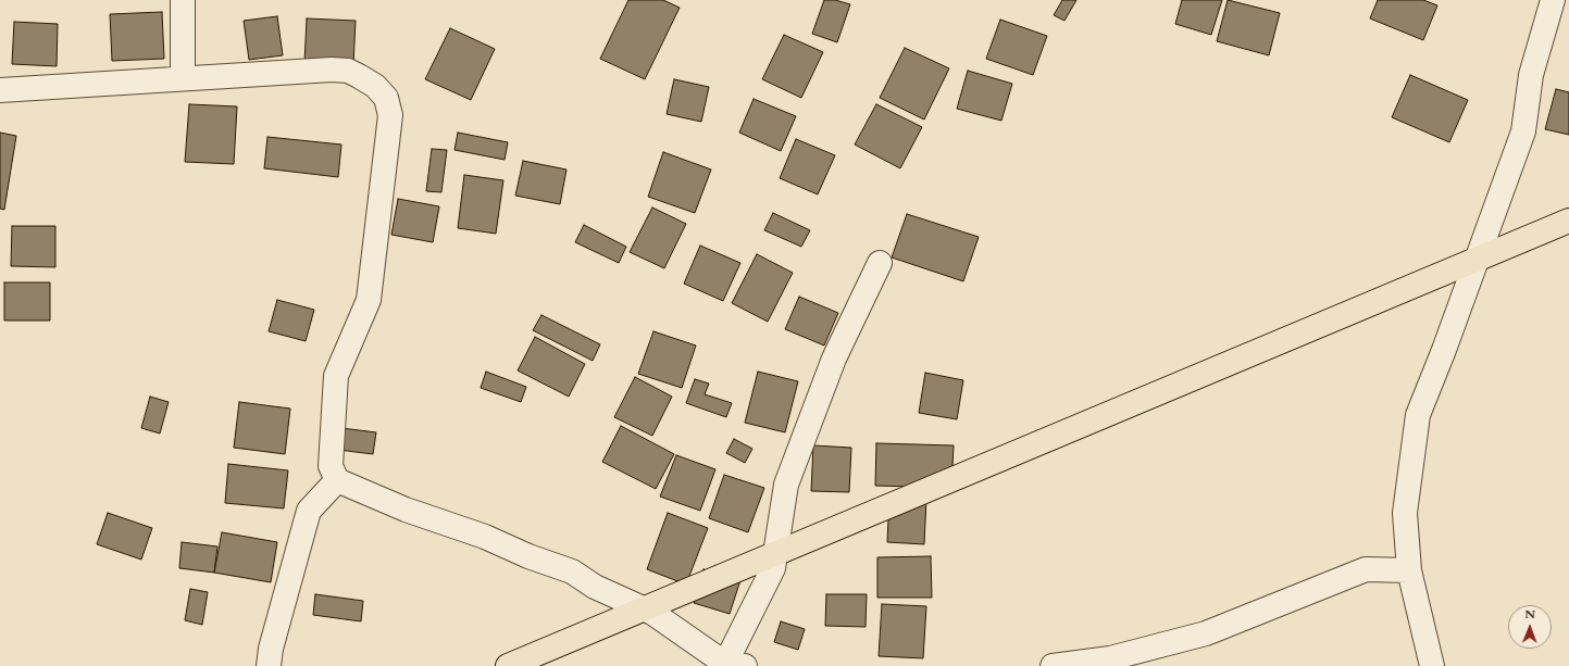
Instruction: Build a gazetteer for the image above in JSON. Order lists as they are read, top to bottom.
{
  "north": "top"
}
